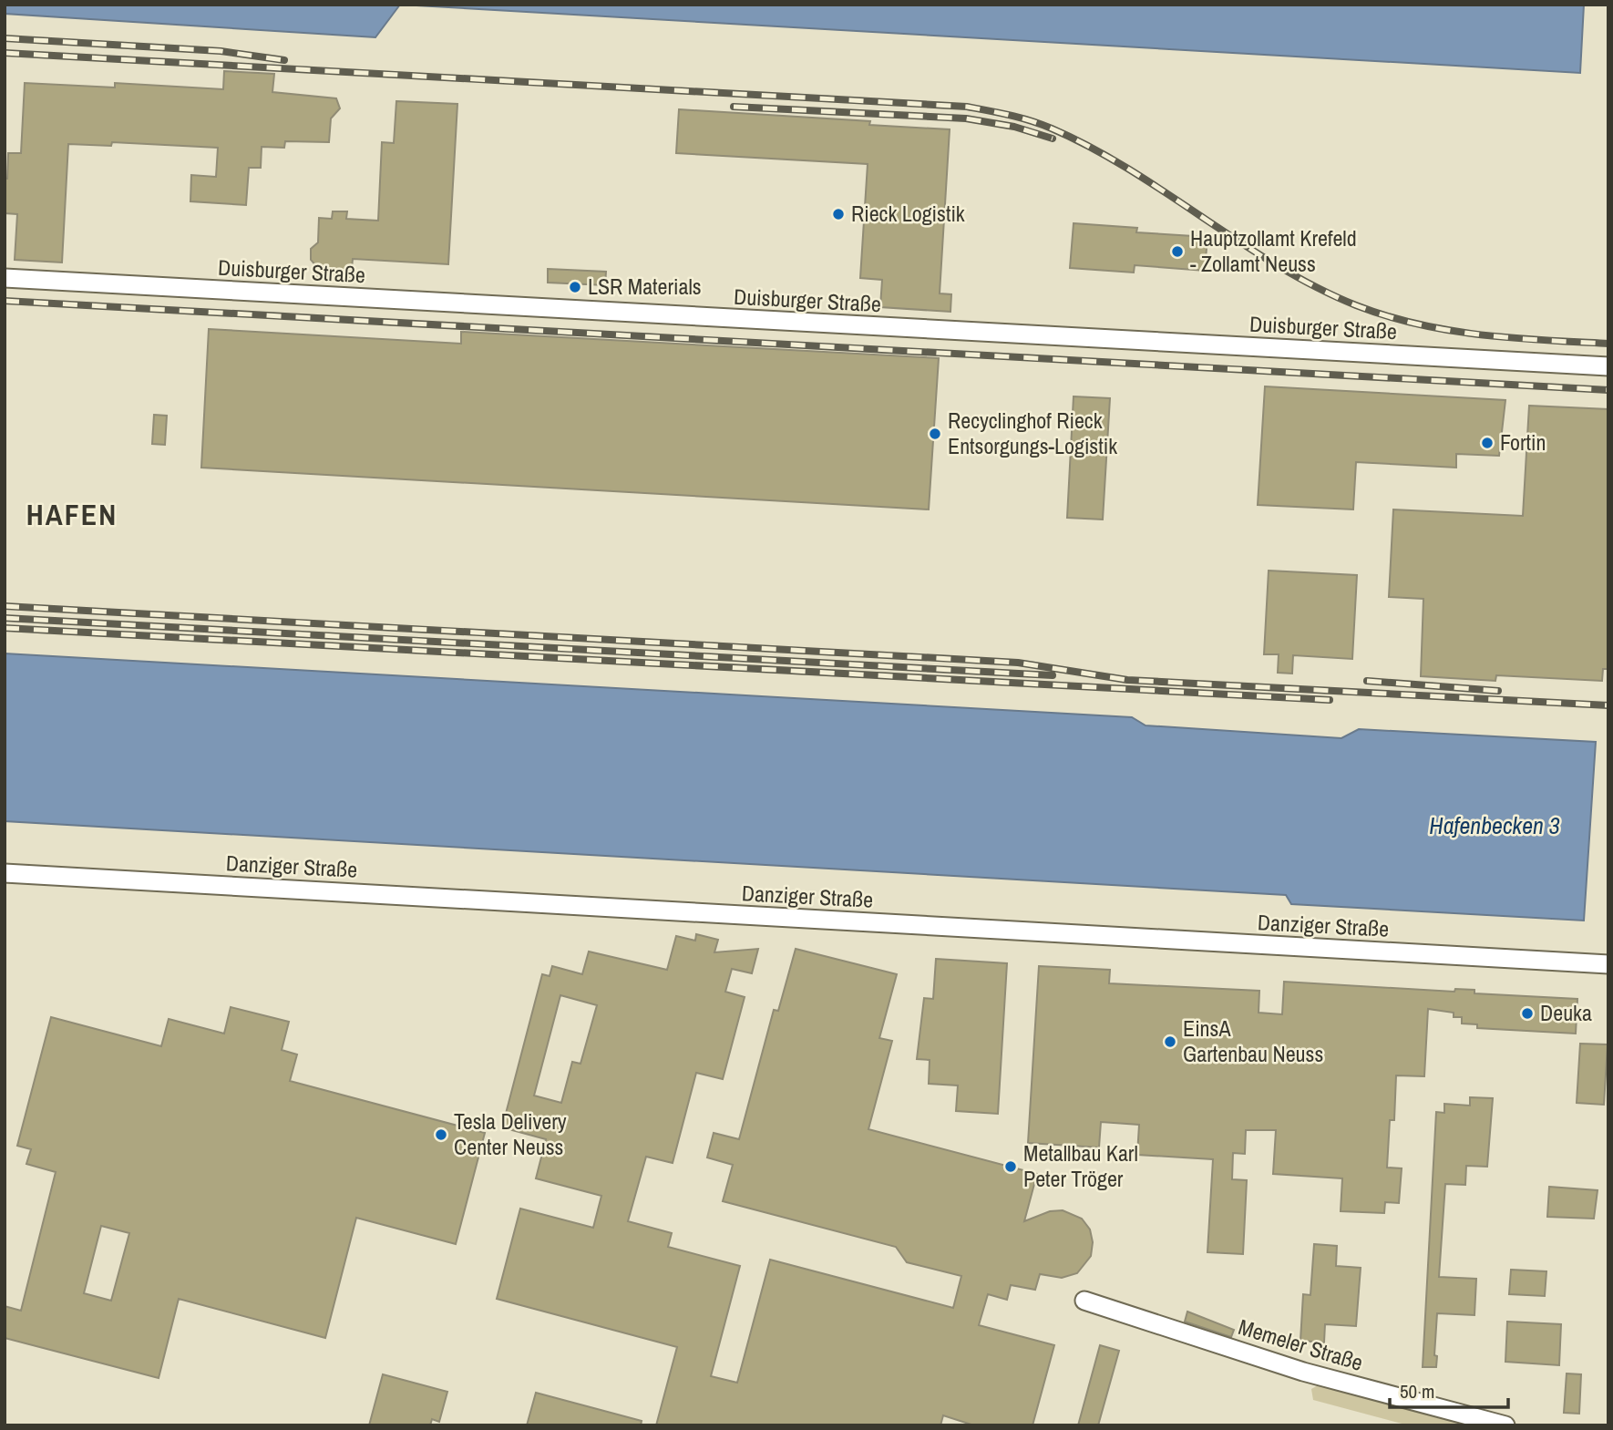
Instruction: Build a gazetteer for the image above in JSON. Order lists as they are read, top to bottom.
{
  "streets": {
    "street": ["Duisburger Straße", "Danziger Straße", "Memeler Straße"]
  },
  "districts": ["HAFEN"],
  "water": ["Hafenbecken 3"],
  "places": [
    "Rieck Logistik",
    "Hauptzollamt Krefeld - Zollamt Neuss",
    "LSR Materials",
    "Recyclinghof Rieck Entsorgungs-Logistik",
    "Fortin",
    "Deuka",
    "EinsA Gartenbau Neuss",
    "Tesla Delivery Center Neuss",
    "Metallbau Karl Peter Tröger"
  ],
  "scale_bar": "50 m"
}
